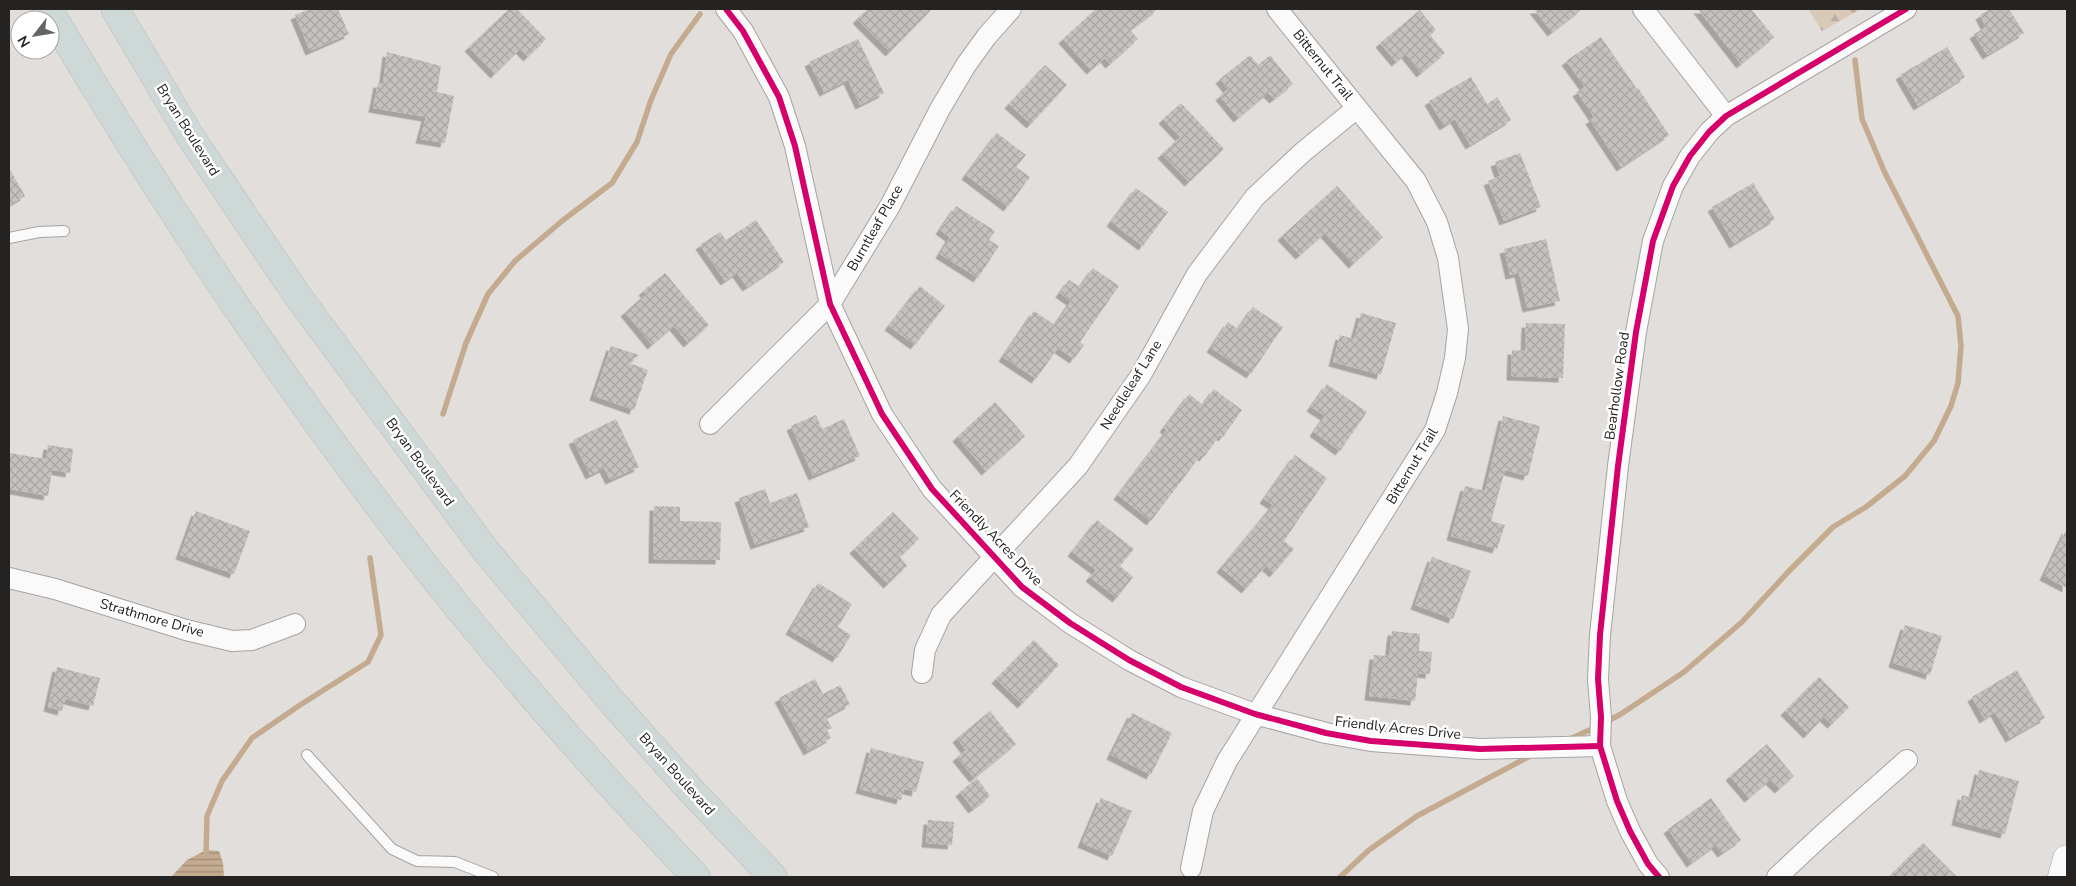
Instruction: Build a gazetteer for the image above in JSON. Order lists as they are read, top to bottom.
{
  "streets": {
    "highway": ["Bryan Boulevard"],
    "street": [
      "Bitternut Trail",
      "Burntleaf Place",
      "Needleleaf Lane",
      "Bearhollow Road",
      "Friendly Acres Drive",
      "Strathmore Drive"
    ]
  },
  "crossings": [
    ["Bitternut Trail", "Needleleaf Lane"],
    ["Bitternut Trail", "Friendly Acres Drive"],
    ["Burntleaf Place", "Friendly Acres Drive"],
    ["Needleleaf Lane", "Friendly Acres Drive"],
    ["Bearhollow Road", "Friendly Acres Drive"]
  ],
  "north": "bottom left"
}
